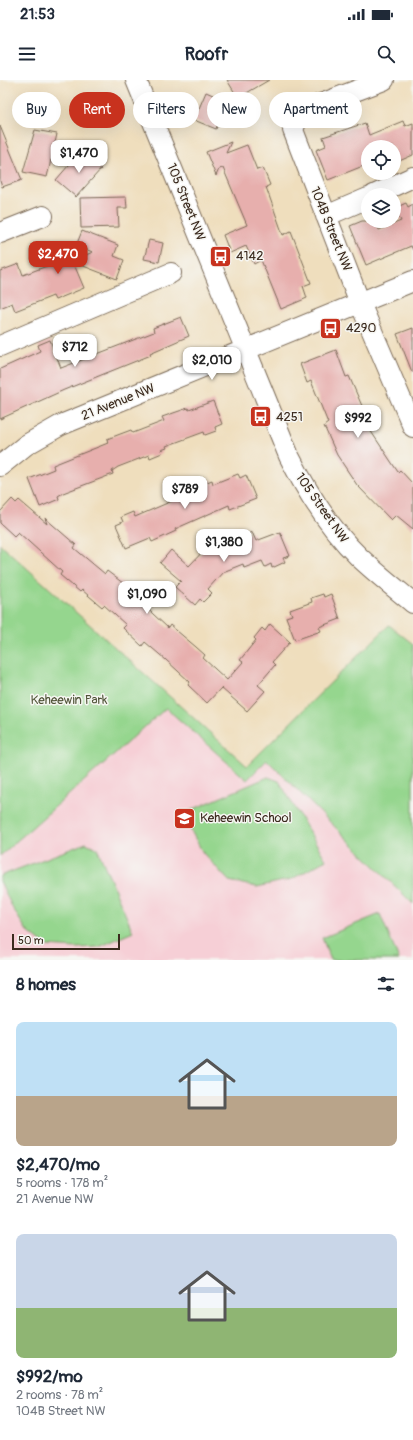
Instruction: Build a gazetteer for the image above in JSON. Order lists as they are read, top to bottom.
{
  "streets": {
    "street": ["105 Street NW", "104B Street NW", "21 Avenue NW"]
  },
  "crossings": [
    ["105 Street NW", "21 Avenue NW"],
    ["104B Street NW", "21 Avenue NW"]
  ],
  "parks": ["Keheewin Park"],
  "places": {
    "bus stop": ["4142", "4290", "4251"],
    "school or university": ["Keheewin School"]
  },
  "scale_bar": "50 m",
  "page": {
    "status": "21:53",
    "header": "Roofr",
    "chip": [
      "Buy",
      "Rent",
      "Filters",
      "New",
      "Apartment"
    ],
    "price": [
      "$1,470",
      "$2,470",
      "$712",
      "$2,010",
      "$992",
      "$789",
      "$1,380",
      "$1,090"
    ],
    "scale": "50 m",
    "heading": "8 homes",
    "list": [
      {
        "name": "$2,470/mo",
        "note": "5 rooms · 178 m² · 21 Avenue NW"
      },
      {
        "name": "$992/mo",
        "note": "2 rooms · 78 m² · 104B Street NW"
      }
    ]
  }
}
